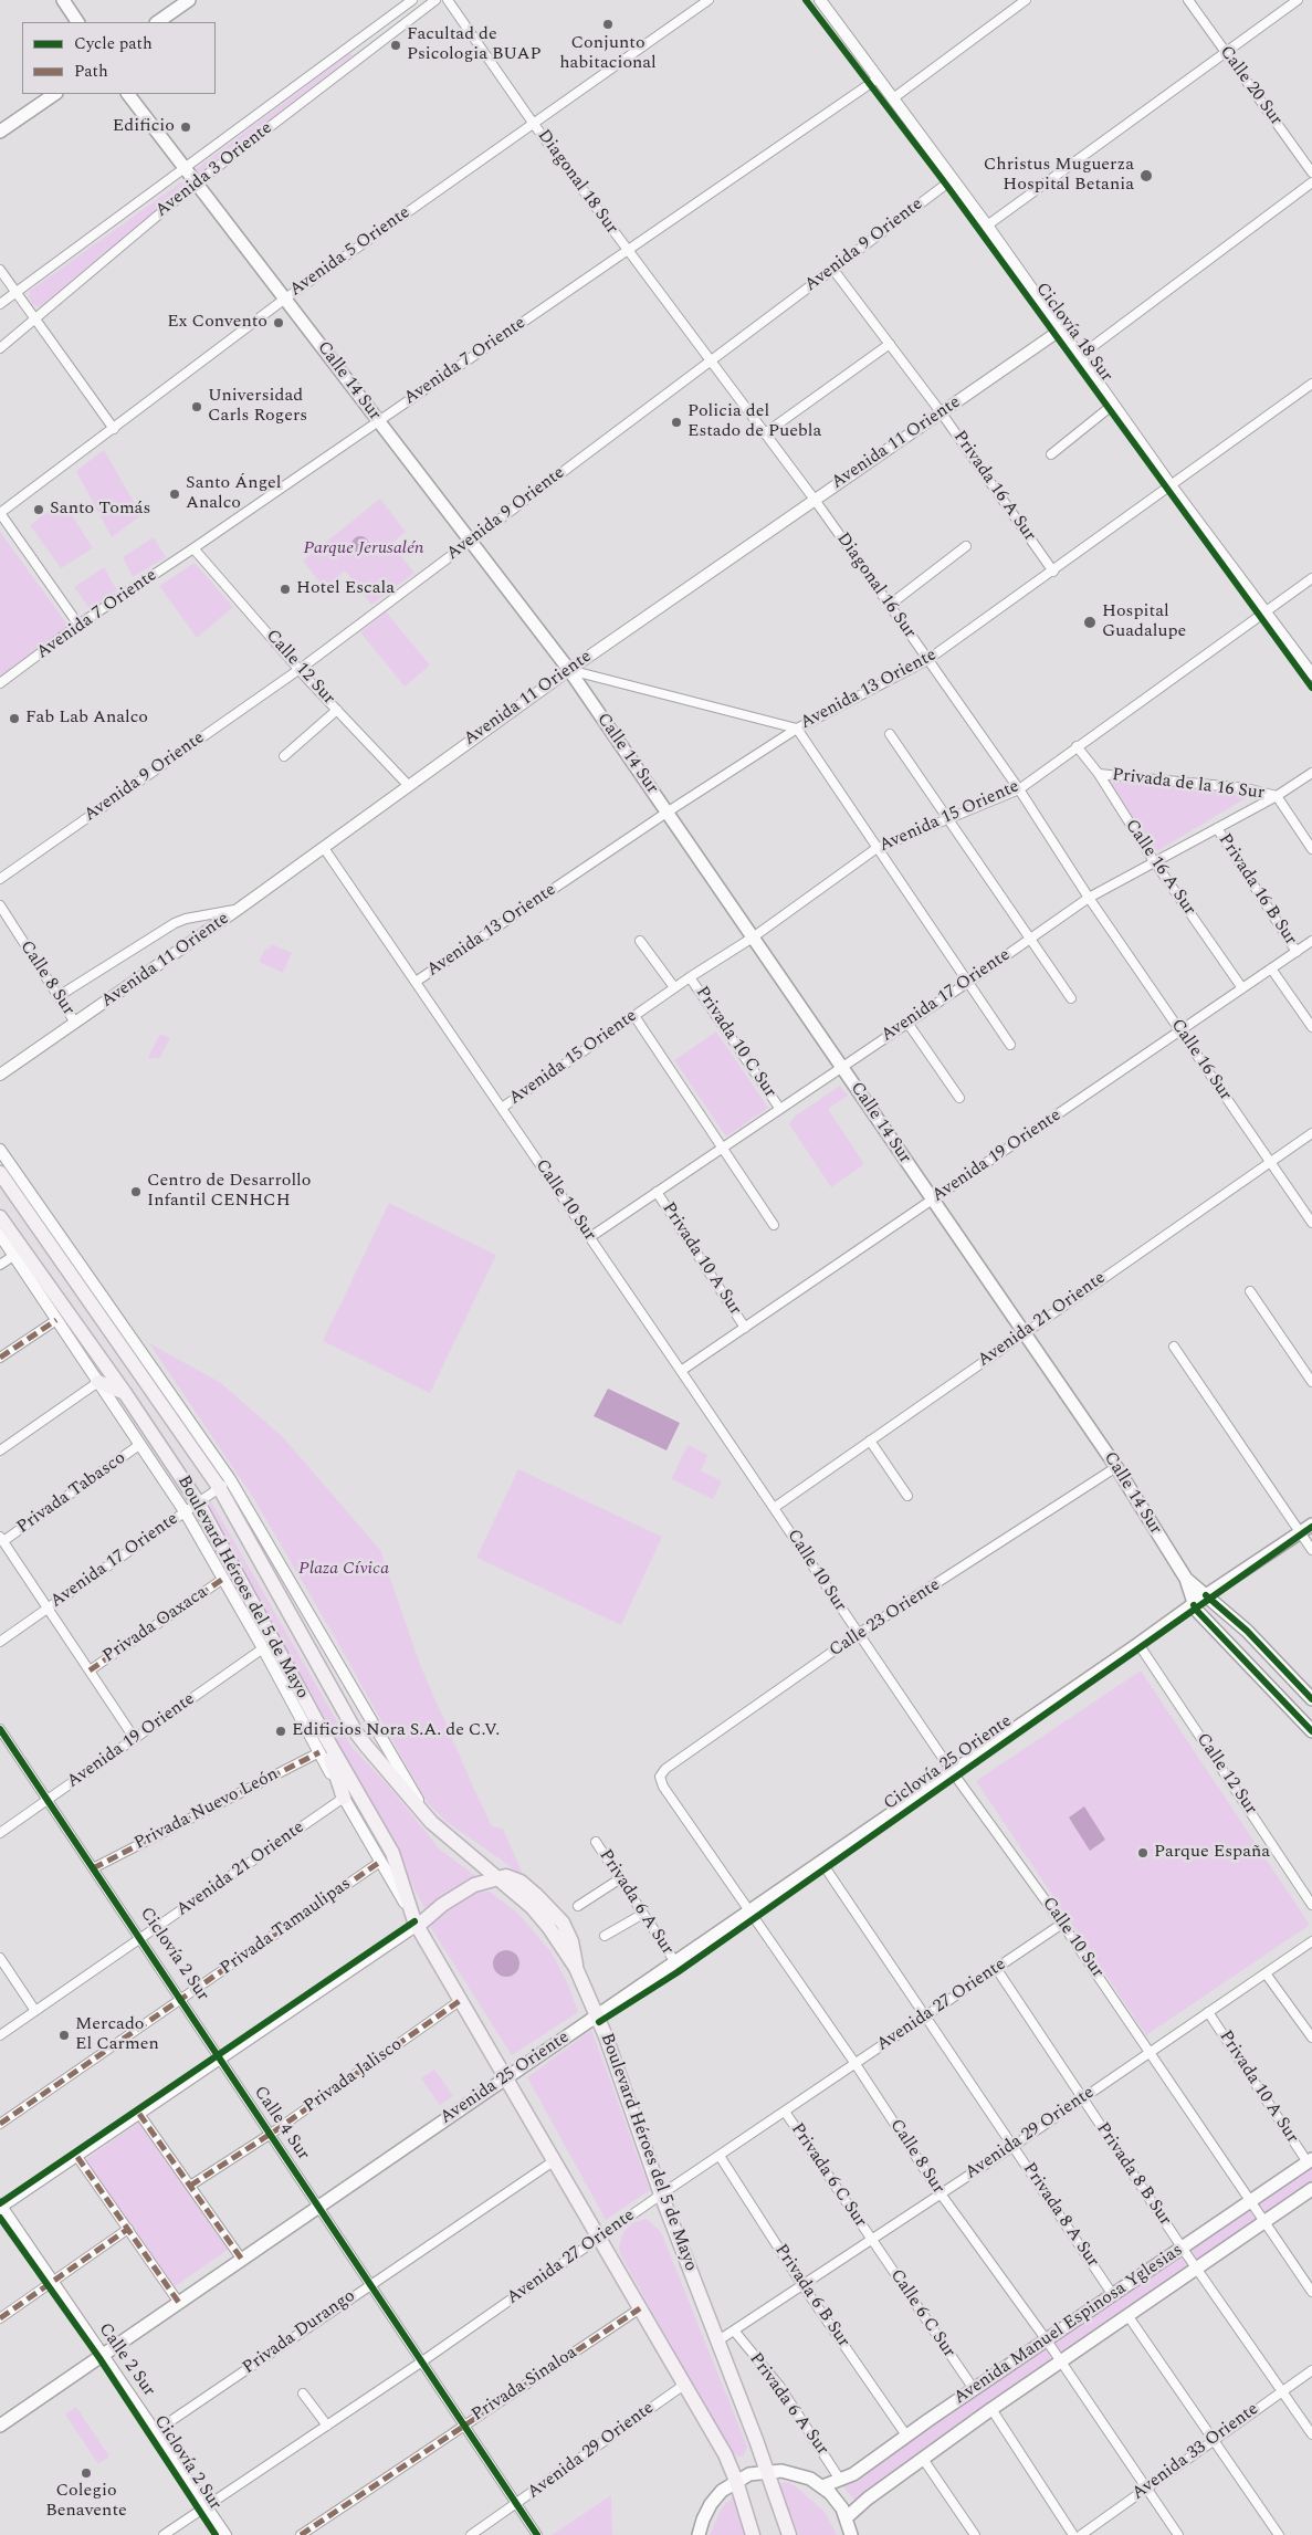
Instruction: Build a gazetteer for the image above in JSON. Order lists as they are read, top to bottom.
{
  "streets": {
    "main road": [
      "Calle 14 Sur",
      "Boulevard Héroes del 5 de Mayo",
      "Avenida 25 Oriente",
      "Avenida Manuel Espinosa Yglesias"
    ],
    "street": [
      "Calle 20 Sur",
      "Avenida 3 Oriente",
      "Diagonal 18 Sur",
      "Avenida 9 Oriente",
      "Avenida 5 Oriente",
      "Avenida 7 Oriente",
      "Avenida 11 Oriente",
      "Privada 16 A Sur",
      "Diagonal 16 Sur",
      "Calle 12 Sur",
      "Avenida 13 Oriente",
      "Privada de la 16 Sur",
      "Avenida 15 Oriente",
      "Calle 16 A Sur",
      "Privada 16 B Sur",
      "Calle 8 Sur",
      "Avenida 17 Oriente",
      "Privada 10 C Sur",
      "Calle 16 Sur",
      "Avenida 19 Oriente",
      "Calle 10 Sur",
      "Privada 10 A Sur",
      "Avenida 21 Oriente",
      "Privada Tabasco",
      "Calle 23 Oriente",
      "Privada Oaxaca",
      "Privada Nuevo León",
      "Privada 6 A Sur",
      "Privada Tamaulipas",
      "Avenida 27 Oriente",
      "Privada Jalisco",
      "Calle 4 Sur",
      "Avenida 29 Oriente",
      "Privada 8 B Sur",
      "Privada 6 C Sur",
      "Privada 8 A Sur",
      "Privada 6 B Sur",
      "Calle 6 C Sur",
      "Privada Durango",
      "Calle 2 Sur",
      "Privada Sinaloa",
      "Avenida 33 Oriente"
    ],
    "cycle path": ["Ciclovía 18 Sur", "Ciclovía 25 Oriente", "Ciclovía 2 Sur"]
  },
  "crossings": [
    ["Avenida 3 Oriente", "Calle 14 Sur"],
    ["Diagonal 18 Sur", "Avenida 9 Oriente"],
    ["Diagonal 18 Sur", "Avenida 5 Oriente"],
    ["Diagonal 18 Sur", "Avenida 7 Oriente"],
    ["Diagonal 18 Sur", "Diagonal 16 Sur"],
    ["Avenida 9 Oriente", "Calle 14 Sur"],
    ["Avenida 9 Oriente", "Privada 16 A Sur"],
    ["Avenida 9 Oriente", "Diagonal 16 Sur"],
    ["Avenida 9 Oriente", "Calle 12 Sur"],
    ["Avenida 5 Oriente", "Calle 14 Sur"],
    ["Avenida 7 Oriente", "Calle 14 Sur"],
    ["Avenida 7 Oriente", "Calle 12 Sur"],
    ["Calle 14 Sur", "Avenida 11 Oriente"],
    ["Calle 14 Sur", "Avenida 13 Oriente"],
    ["Calle 14 Sur", "Avenida 15 Oriente"],
    ["Calle 14 Sur", "Avenida 17 Oriente"],
    ["Calle 14 Sur", "Avenida 19 Oriente"],
    ["Calle 14 Sur", "Avenida 21 Oriente"],
    ["Calle 14 Sur", "Calle 23 Oriente"],
    ["Calle 14 Sur", "Avenida 25 Oriente"],
    ["Avenida 11 Oriente", "Privada 16 A Sur"],
    ["Avenida 11 Oriente", "Diagonal 16 Sur"],
    ["Avenida 11 Oriente", "Calle 12 Sur"],
    ["Avenida 11 Oriente", "Calle 8 Sur"],
    ["Avenida 11 Oriente", "Calle 10 Sur"],
    ["Privada 16 A Sur", "Avenida 13 Oriente"],
    ["Diagonal 16 Sur", "Avenida 13 Oriente"],
    ["Diagonal 16 Sur", "Avenida 15 Oriente"],
    ["Diagonal 16 Sur", "Avenida 17 Oriente"],
    ["Diagonal 16 Sur", "Calle 16 Sur"],
    ["Calle 12 Sur", "Avenida 25 Oriente"],
    ["Avenida 13 Oriente", "Calle 10 Sur"],
    ["Privada de la 16 Sur", "Calle 16 A Sur"],
    ["Privada de la 16 Sur", "Avenida 17 Oriente"],
    ["Avenida 15 Oriente", "Calle 16 A Sur"],
    ["Avenida 15 Oriente", "Privada 10 C Sur"],
    ["Avenida 15 Oriente", "Calle 10 Sur"],
    ["Calle 16 A Sur", "Avenida 17 Oriente"],
    ["Calle 16 A Sur", "Avenida 19 Oriente"],
    ["Privada 16 B Sur", "Avenida 17 Oriente"],
    ["Privada 16 B Sur", "Avenida 19 Oriente"],
    ["Calle 8 Sur", "Calle 23 Oriente"],
    ["Calle 8 Sur", "Avenida 27 Oriente"],
    ["Calle 8 Sur", "Avenida 25 Oriente"],
    ["Calle 8 Sur", "Avenida 29 Oriente"],
    ["Calle 8 Sur", "Avenida Manuel Espinosa Yglesias"],
    ["Calle 8 Sur", "Avenida 33 Oriente"],
    ["Avenida 17 Oriente", "Privada 10 C Sur"],
    ["Avenida 17 Oriente", "Calle 16 Sur"],
    ["Avenida 17 Oriente", "Calle 10 Sur"],
    ["Avenida 17 Oriente", "Privada 10 A Sur"],
    ["Avenida 17 Oriente", "Boulevard Héroes del 5 de Mayo"],
    ["Calle 16 Sur", "Avenida 19 Oriente"],
    ["Calle 16 Sur", "Avenida 21 Oriente"],
    ["Avenida 19 Oriente", "Calle 10 Sur"],
    ["Avenida 19 Oriente", "Privada 10 A Sur"],
    ["Avenida 19 Oriente", "Boulevard Héroes del 5 de Mayo"],
    ["Avenida 19 Oriente", "Calle 4 Sur"],
    ["Calle 10 Sur", "Avenida 21 Oriente"],
    ["Calle 10 Sur", "Calle 23 Oriente"],
    ["Calle 10 Sur", "Avenida 27 Oriente"],
    ["Calle 10 Sur", "Avenida 25 Oriente"],
    ["Calle 10 Sur", "Avenida 29 Oriente"],
    ["Calle 10 Sur", "Avenida Manuel Espinosa Yglesias"],
    ["Privada 10 A Sur", "Avenida 29 Oriente"],
    ["Privada 10 A Sur", "Avenida Manuel Espinosa Yglesias"],
    ["Avenida 21 Oriente", "Boulevard Héroes del 5 de Mayo"],
    ["Avenida 21 Oriente", "Calle 4 Sur"],
    ["Privada Tabasco", "Boulevard Héroes del 5 de Mayo"],
    ["Boulevard Héroes del 5 de Mayo", "Privada Oaxaca"],
    ["Boulevard Héroes del 5 de Mayo", "Privada Nuevo León"],
    ["Boulevard Héroes del 5 de Mayo", "Privada Tamaulipas"],
    ["Boulevard Héroes del 5 de Mayo", "Avenida 27 Oriente"],
    ["Boulevard Héroes del 5 de Mayo", "Privada Jalisco"],
    ["Boulevard Héroes del 5 de Mayo", "Avenida 25 Oriente"],
    ["Boulevard Héroes del 5 de Mayo", "Avenida 29 Oriente"],
    ["Boulevard Héroes del 5 de Mayo", "Privada Durango"],
    ["Boulevard Héroes del 5 de Mayo", "Privada Sinaloa"],
    ["Privada Nuevo León", "Calle 4 Sur"],
    ["Privada 6 A Sur", "Avenida 25 Oriente"],
    ["Privada 6 A Sur", "Avenida 29 Oriente"],
    ["Privada 6 A Sur", "Avenida Manuel Espinosa Yglesias"],
    ["Privada Tamaulipas", "Calle 4 Sur"],
    ["Avenida 27 Oriente", "Calle 4 Sur"],
    ["Avenida 27 Oriente", "Privada 8 B Sur"],
    ["Avenida 27 Oriente", "Privada 6 C Sur"],
    ["Avenida 27 Oriente", "Privada 8 A Sur"],
    ["Avenida 27 Oriente", "Privada 6 B Sur"],
    ["Avenida 27 Oriente", "Calle 2 Sur"],
    ["Privada Jalisco", "Calle 4 Sur"],
    ["Avenida 25 Oriente", "Calle 4 Sur"],
    ["Avenida 25 Oriente", "Privada 8 A Sur"],
    ["Avenida 25 Oriente", "Calle 2 Sur"],
    ["Calle 4 Sur", "Avenida 29 Oriente"],
    ["Calle 4 Sur", "Privada Durango"],
    ["Calle 4 Sur", "Privada Sinaloa"],
    ["Avenida 29 Oriente", "Privada 8 B Sur"],
    ["Avenida 29 Oriente", "Privada 6 C Sur"],
    ["Avenida 29 Oriente", "Privada 8 A Sur"],
    ["Avenida 29 Oriente", "Privada 6 B Sur"],
    ["Avenida 29 Oriente", "Calle 6 C Sur"],
    ["Privada 8 B Sur", "Avenida Manuel Espinosa Yglesias"],
    ["Privada 8 B Sur", "Avenida 33 Oriente"],
    ["Privada 6 C Sur", "Calle 6 C Sur"],
    ["Privada 8 A Sur", "Avenida Manuel Espinosa Yglesias"],
    ["Privada 6 B Sur", "Avenida Manuel Espinosa Yglesias"],
    ["Calle 6 C Sur", "Avenida Manuel Espinosa Yglesias"],
    ["Privada Durango", "Calle 2 Sur"]
  ],
  "parks": ["Parque Jerusalén", "Plaza Cívica"],
  "places": [
    "Conjunto habitacional",
    "Facultad de Psicologia BUAP",
    "Edificio",
    "Christus Muguerza Hospital Betania",
    "Ex Convento",
    "Universidad Carls Rogers",
    "Policia del Estado de Puebla",
    "Santo Ángel Analco",
    "Santo Tomás",
    "Hotel Escala",
    "Hospital Guadalupe",
    "Fab Lab Analco",
    "Centro de Desarrollo Infantil CENHCH",
    "Edificios Nora S.A. de C.V.",
    "Parque España",
    "Mercado El Carmen",
    "Colegio Benavente"
  ],
  "legend": ["Cycle path", "Path"]
}
